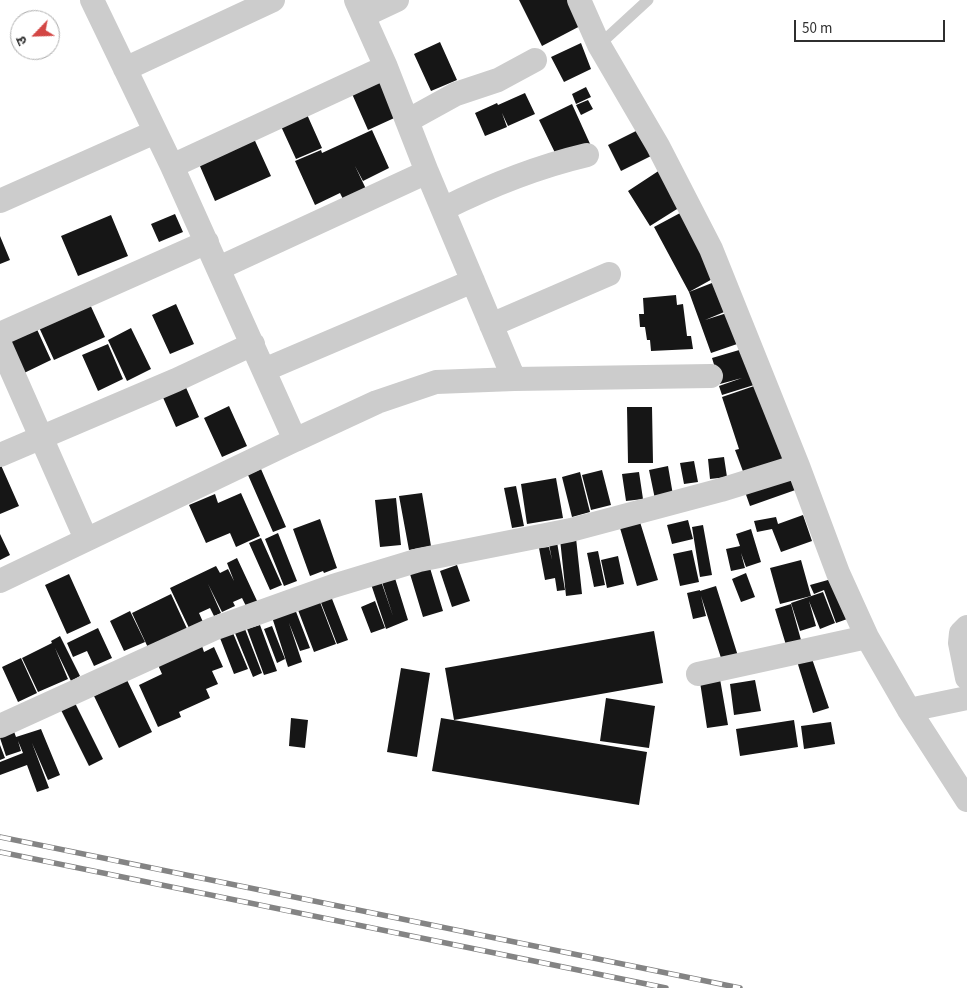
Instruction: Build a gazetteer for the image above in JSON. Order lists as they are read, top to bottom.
{
  "scale_bar": "50 m",
  "north": "bottom left"
}
